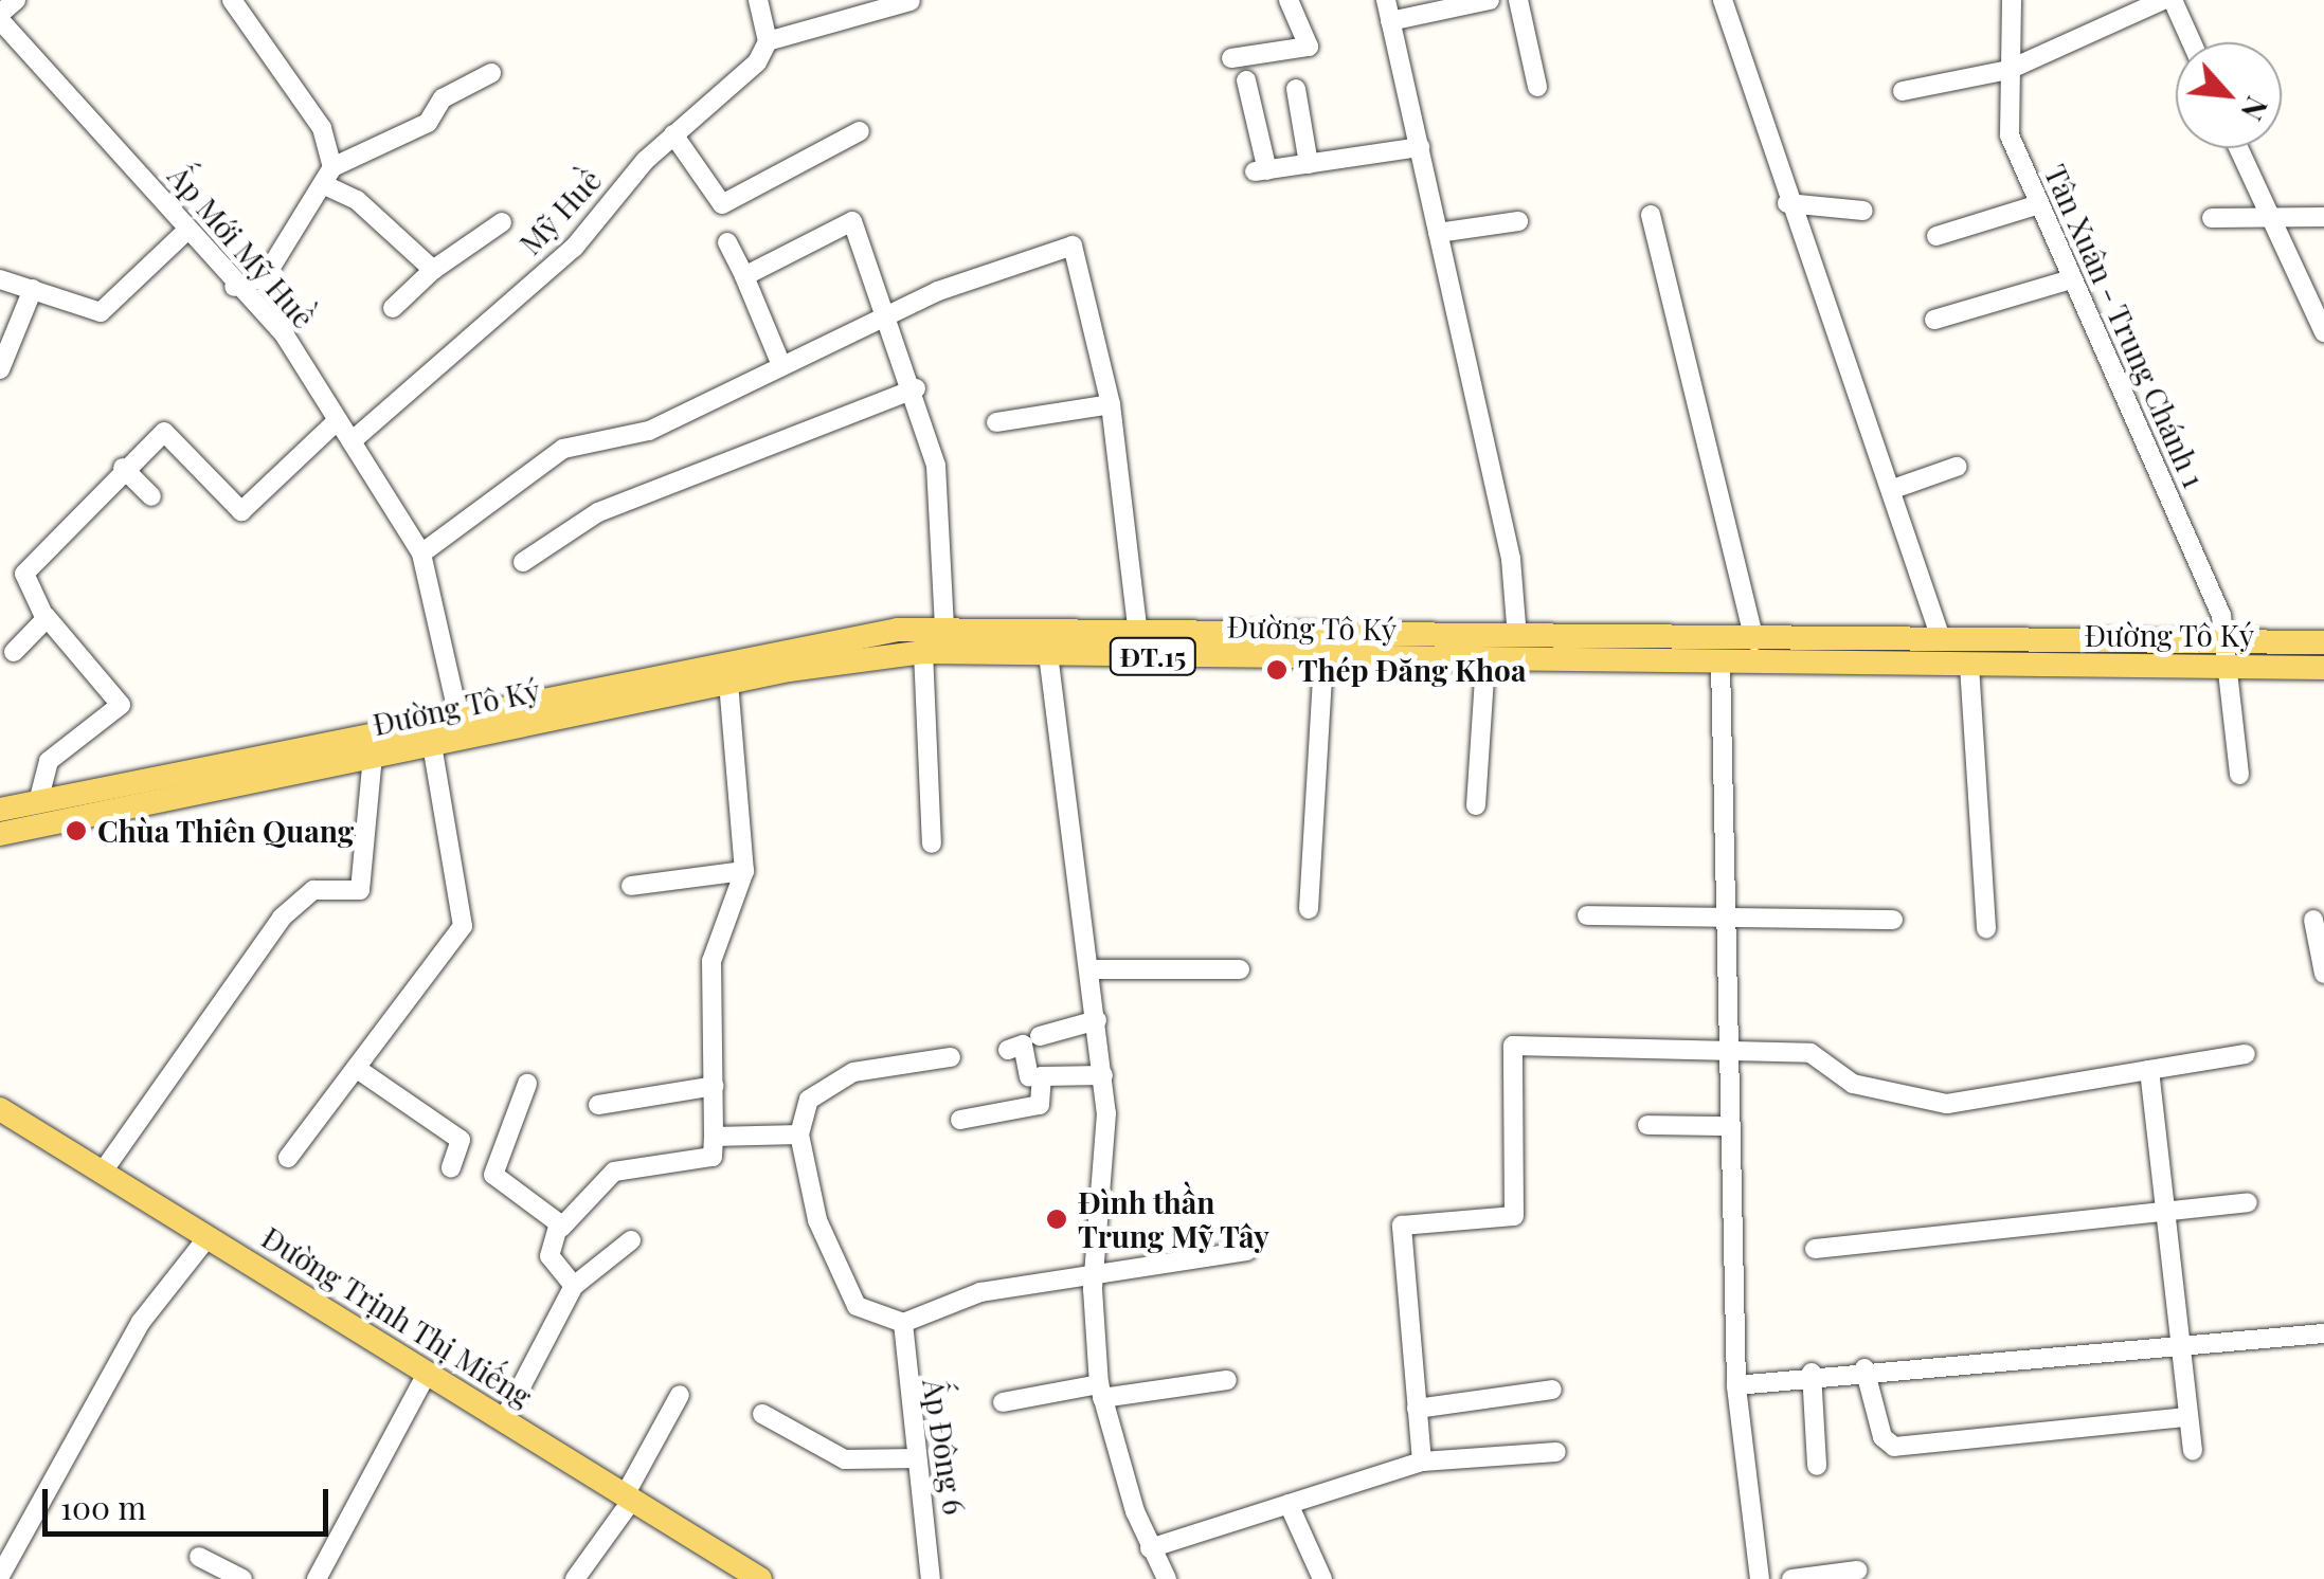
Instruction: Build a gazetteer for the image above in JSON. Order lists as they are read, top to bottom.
{
  "streets": {
    "main road": ["Đường Tô Ký", "ĐT.15", "Đường Trịnh Thị Miếng"],
    "street": [
      "Mỹ Huề",
      "Ấp Mới Mỹ Huề",
      "Tân Xuân - Trung Chánh 1",
      "Ấp Đông 6"
    ]
  },
  "crossings": [
    ["Mỹ Huề", "Ấp Mới Mỹ Huề"],
    ["Ấp Mới Mỹ Huề", "Đường Tô Ký"],
    ["Tân Xuân - Trung Chánh 1", "Đường Tô Ký"]
  ],
  "places": ["Thép Đăng Khoa", "Chùa Thiên Quang", "Đình thần Trung Mỹ Tây"],
  "scale_bar": "100 m",
  "north": "bottom right"
}
